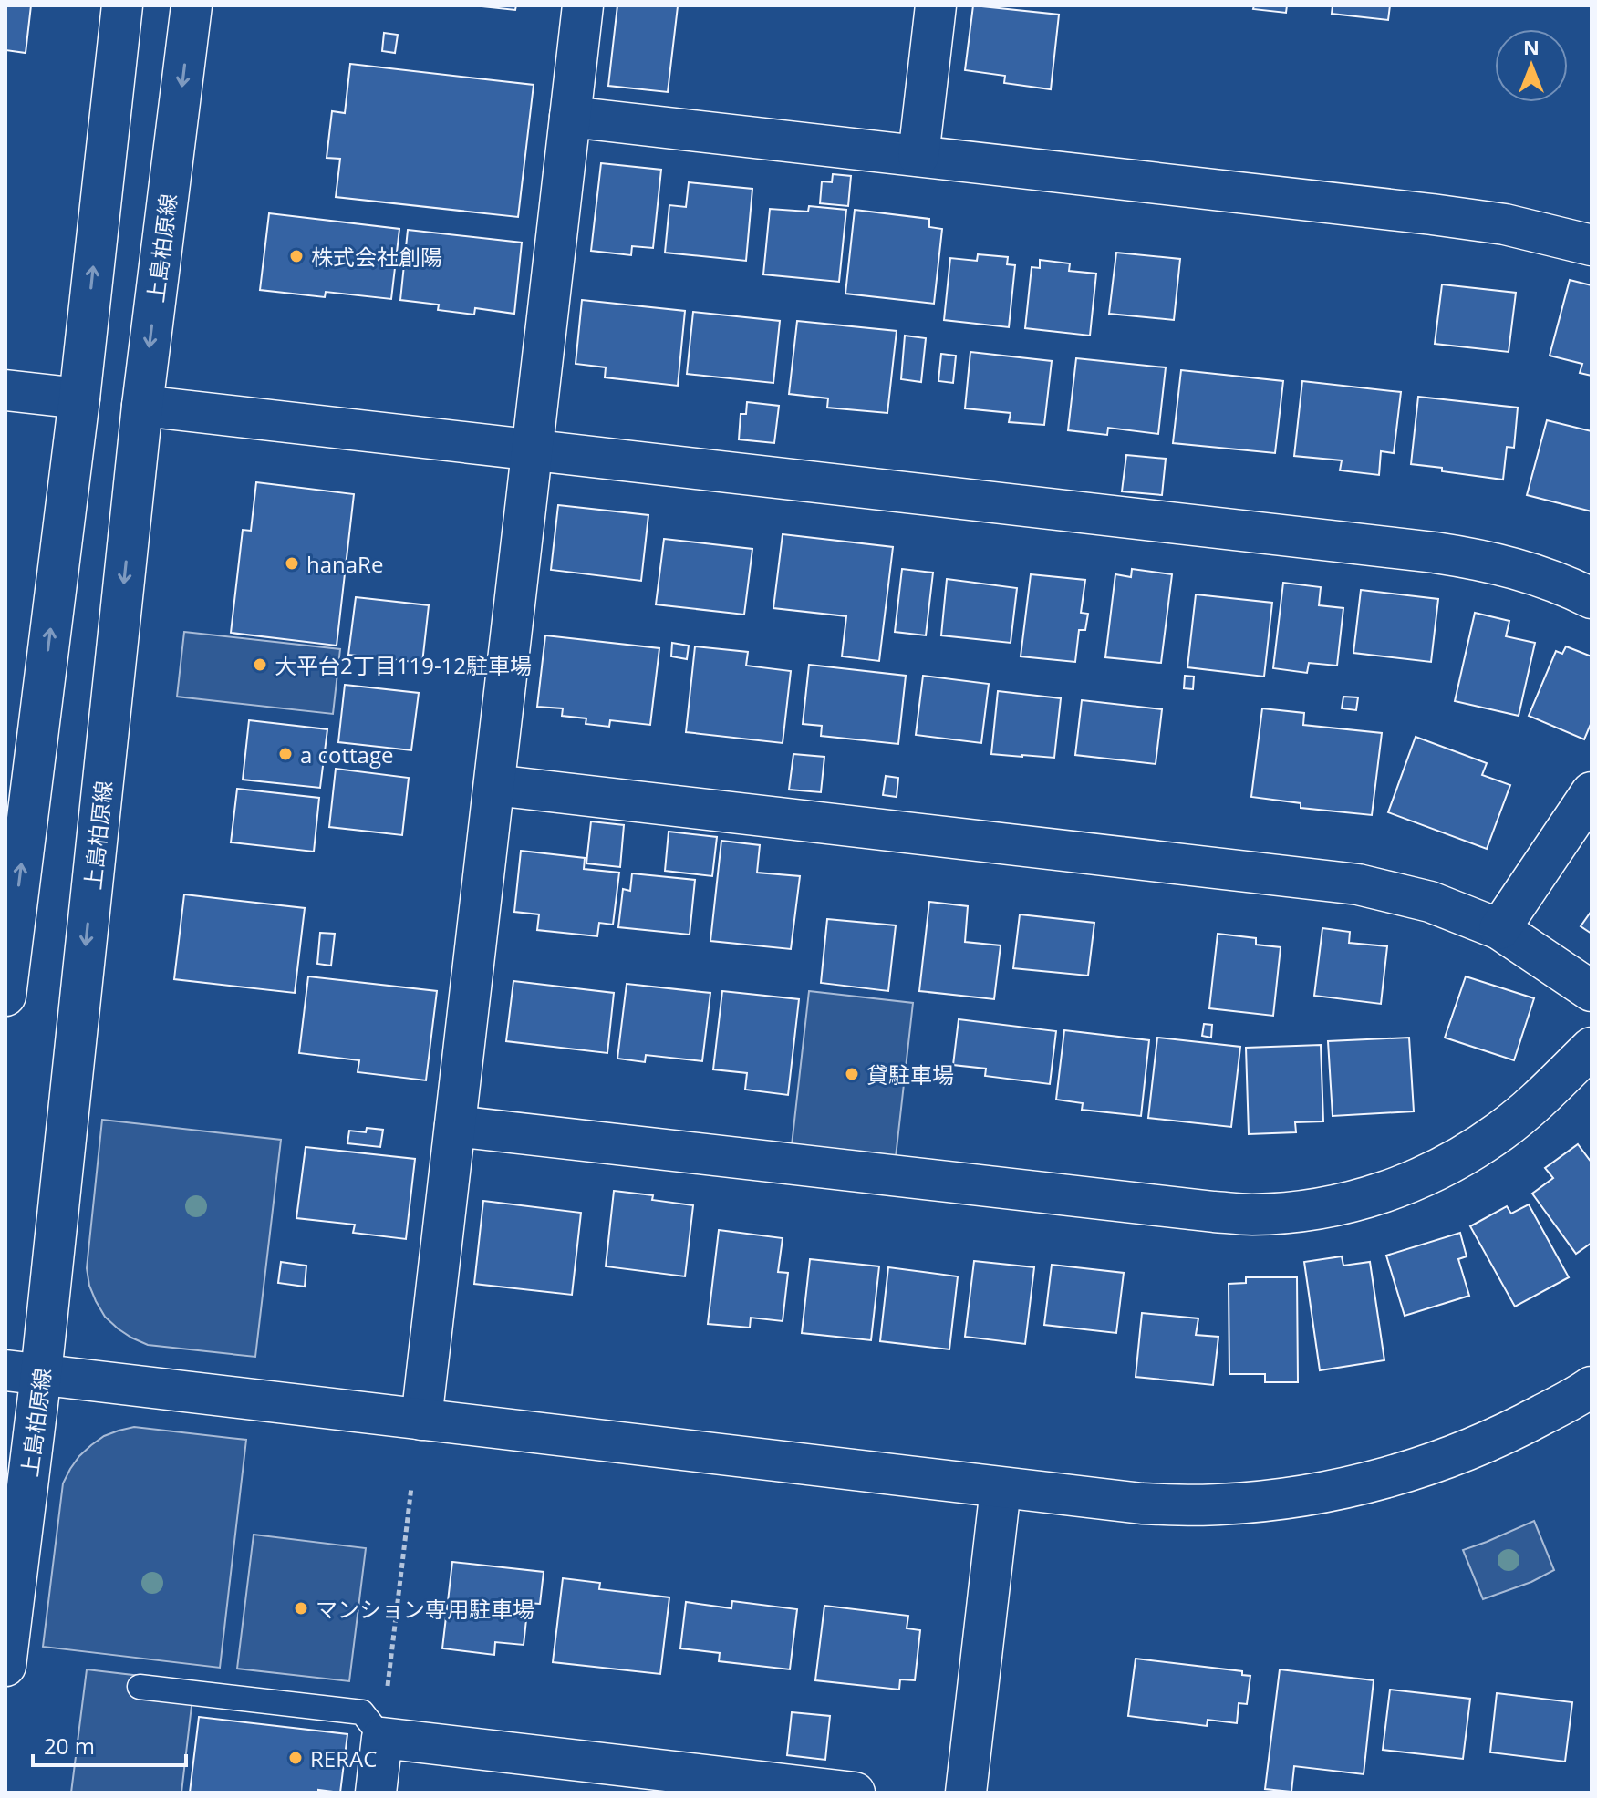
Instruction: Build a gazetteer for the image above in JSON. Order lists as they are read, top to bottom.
{
  "streets": {
    "street": ["上島柏原線"]
  },
  "places": [
    "株式会社創陽",
    "hanaRe",
    "大平台2丁目119-12駐車場",
    "a cottage",
    "貸駐車場",
    "マンション専用駐車場",
    "RERAC"
  ],
  "scale_bar": "20 m",
  "north": "top"
}
